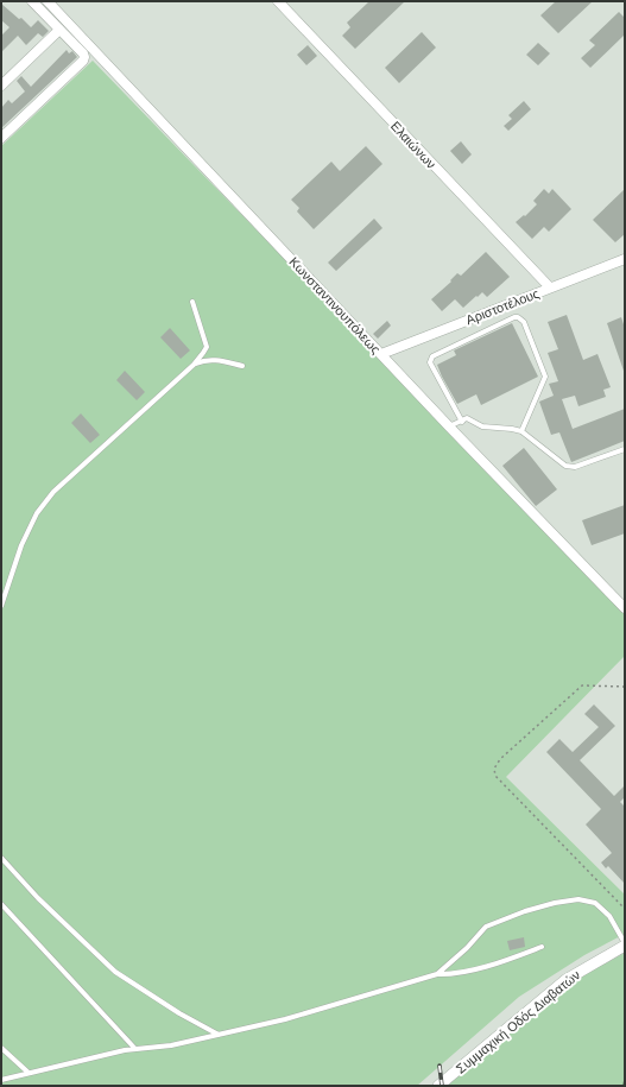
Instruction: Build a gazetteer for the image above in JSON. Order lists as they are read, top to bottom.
{
  "streets": {
    "street": [
      "Ελαιώνων",
      "Κωνσταντινουπόλεως",
      "Αριστοτέλους",
      "Συμμαχική Οδός Διαβατών"
    ]
  },
  "crossings": [
    ["Ελαιώνων", "Αριστοτέλους"],
    ["Κωνσταντινουπόλεως", "Αριστοτέλους"]
  ]
}
